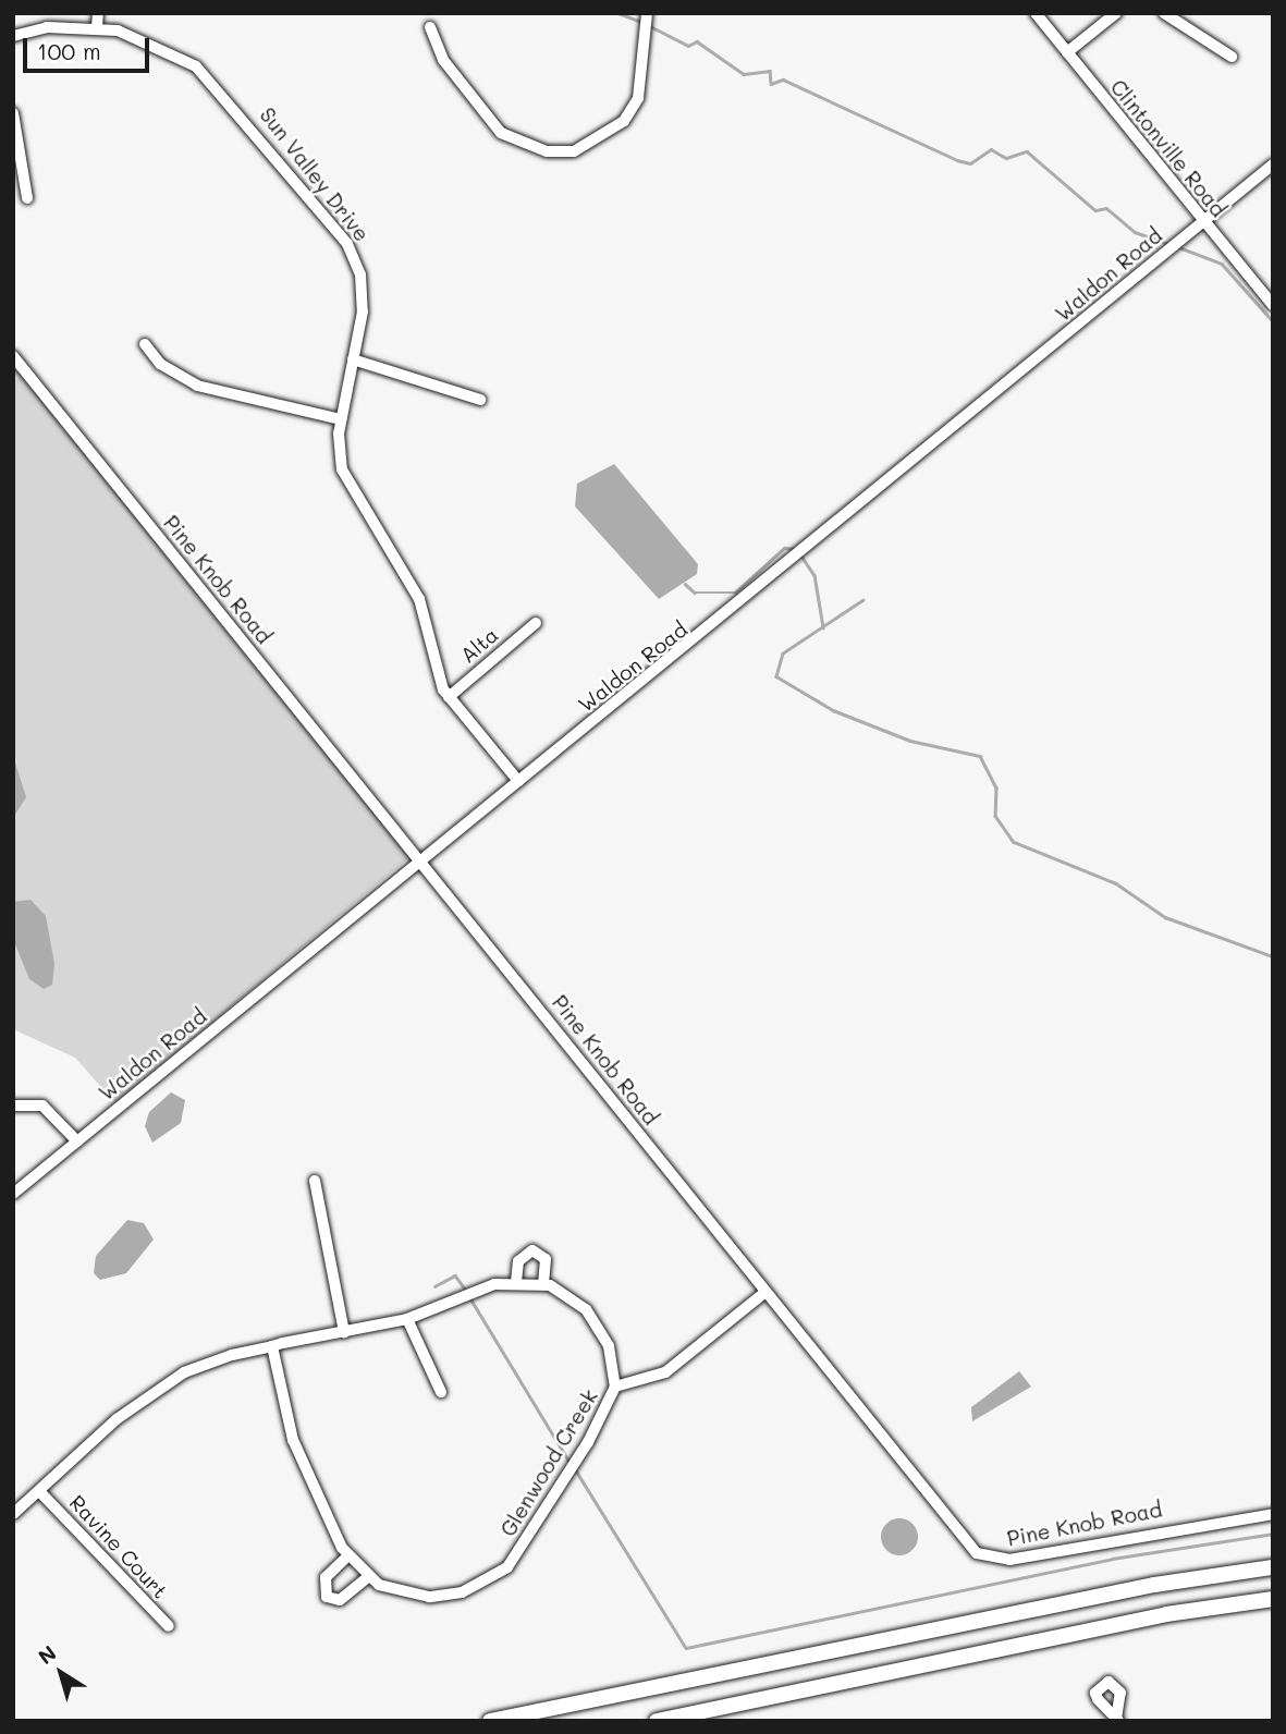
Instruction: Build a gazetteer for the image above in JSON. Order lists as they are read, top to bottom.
{
  "streets": {
    "street": [
      "Clintonville Road",
      "Sun Valley Drive",
      "Waldon Road",
      "Pine Knob Road",
      "Alta",
      "Glenwood Creek",
      "Ravine Court"
    ]
  },
  "crossings": [
    ["Clintonville Road", "Waldon Road"],
    ["Sun Valley Drive", "Waldon Road"],
    ["Sun Valley Drive", "Alta"],
    ["Waldon Road", "Pine Knob Road"],
    ["Glenwood Creek", "Ravine Court"]
  ],
  "scale_bar": "100 m",
  "north": "top left"
}
